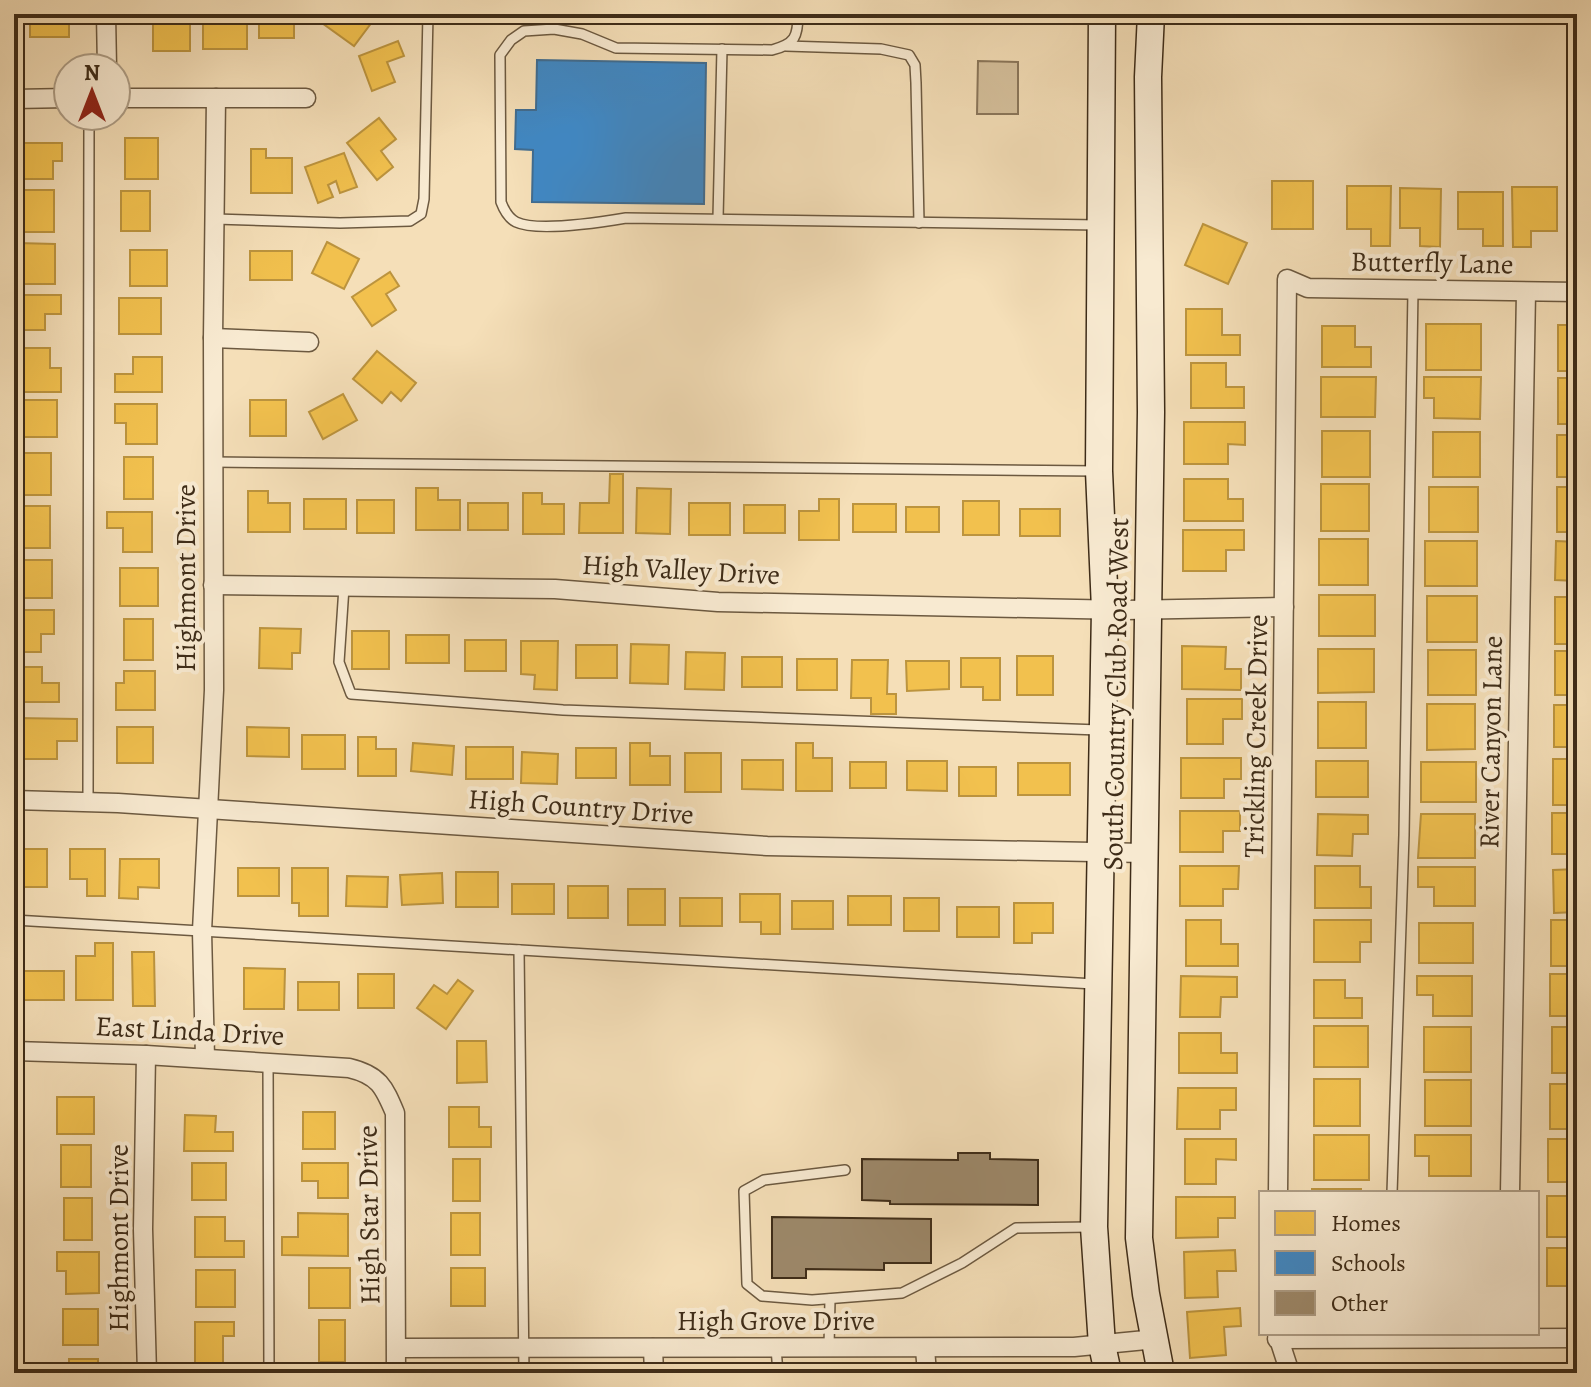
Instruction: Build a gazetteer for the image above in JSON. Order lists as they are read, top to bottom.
{
  "streets": {
    "street": [
      "Butterfly Lane",
      "High Valley Drive",
      "Highmont Drive",
      "South Country Club Road West",
      "Trickling Creek Drive",
      "River Canyon Lane",
      "High Country Drive",
      "East Linda Drive",
      "High Star Drive",
      "High Grove Drive"
    ]
  },
  "crossings": [
    ["Butterfly Lane", "Trickling Creek Drive"],
    ["Butterfly Lane", "River Canyon Lane"],
    ["High Valley Drive", "Highmont Drive"],
    ["High Valley Drive", "South Country Club Road West"],
    ["High Valley Drive", "Trickling Creek Drive"],
    ["Highmont Drive", "High Country Drive"],
    ["Highmont Drive", "East Linda Drive"],
    ["South Country Club Road West", "High Country Drive"],
    ["South Country Club Road West", "High Grove Drive"],
    ["East Linda Drive", "High Star Drive"],
    ["High Star Drive", "High Grove Drive"]
  ],
  "legend": ["Homes", "Schools", "Other"],
  "north": "top"
}
